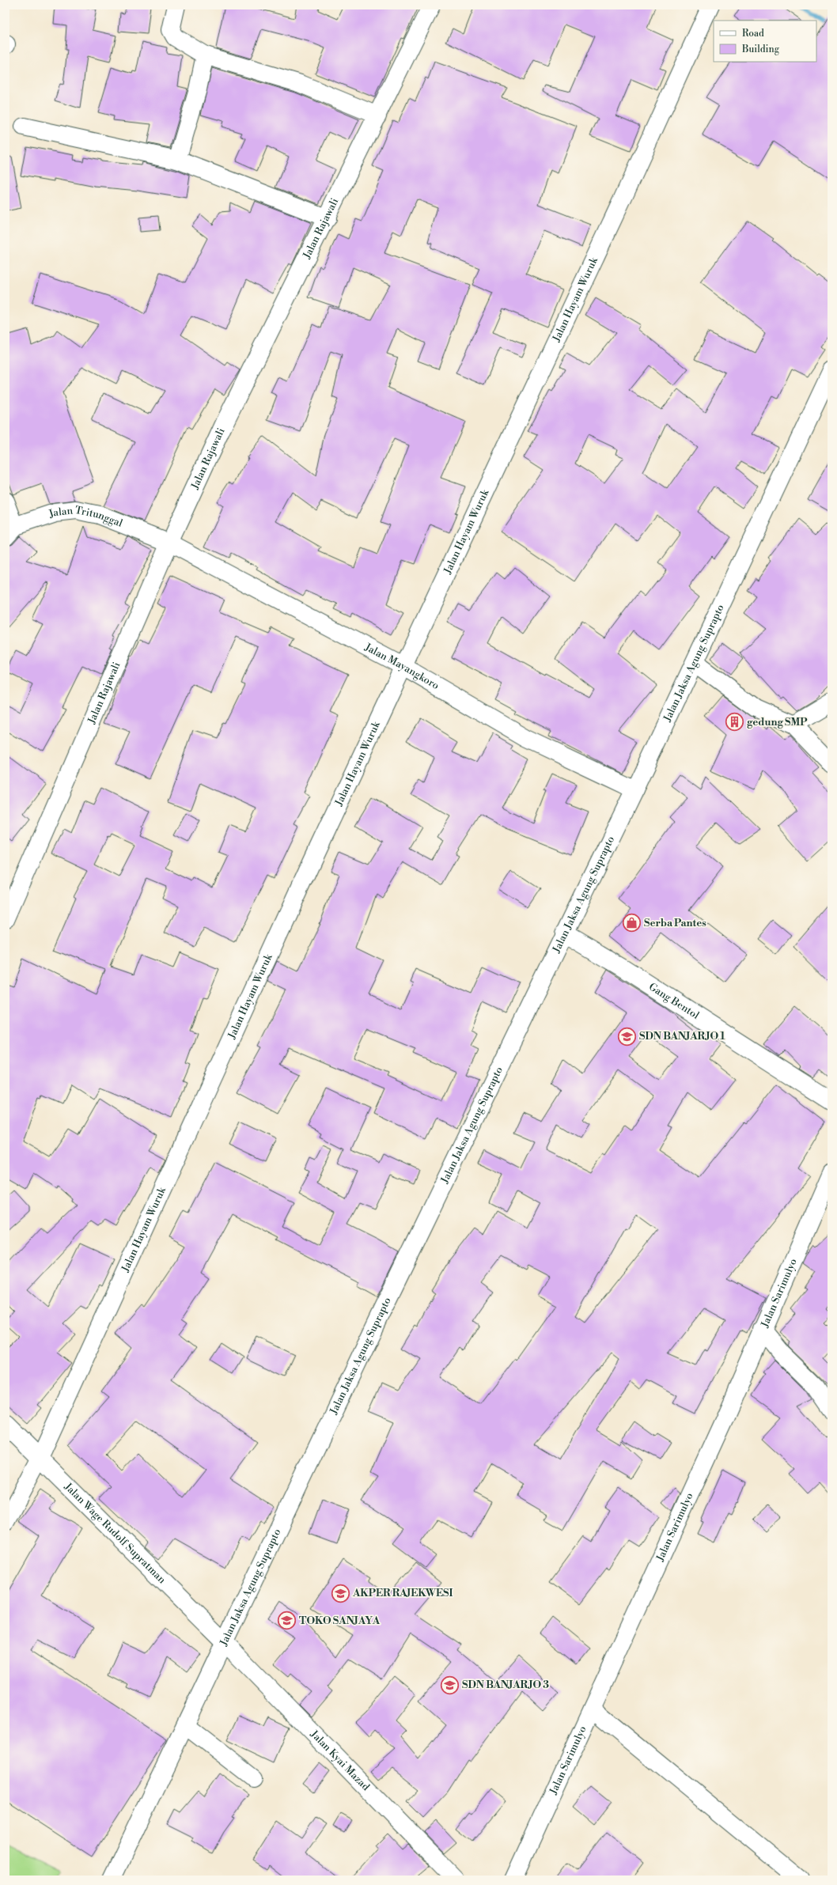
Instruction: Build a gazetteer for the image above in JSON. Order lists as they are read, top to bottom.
{
  "streets": {
    "street": [
      "Jalan Rajawali",
      "Jalan Hayam Wuruk",
      "Jalan Tritunggal",
      "Jalan Jaksa Agung Suprapto",
      "Jalan Mayangkoro",
      "Gang Bentol",
      "Jalan Sarimulyo",
      "Jalan Wage Rudolf Supratman",
      "Jalan Kyai Mazad"
    ]
  },
  "crossings": [
    ["Jalan Rajawali", "Jalan Tritunggal"],
    ["Jalan Rajawali", "Jalan Mayangkoro"],
    ["Jalan Hayam Wuruk", "Jalan Mayangkoro"],
    ["Jalan Hayam Wuruk", "Jalan Wage Rudolf Supratman"],
    ["Jalan Tritunggal", "Jalan Mayangkoro"],
    ["Jalan Jaksa Agung Suprapto", "Jalan Mayangkoro"],
    ["Jalan Jaksa Agung Suprapto", "Gang Bentol"],
    ["Jalan Jaksa Agung Suprapto", "Jalan Wage Rudolf Supratman"],
    ["Jalan Jaksa Agung Suprapto", "Jalan Kyai Mazad"],
    ["Jalan Wage Rudolf Supratman", "Jalan Kyai Mazad"]
  ],
  "places": {
    "building": ["gedung SMP"],
    "shop": ["Serba Pantes"],
    "school or university": [
      "SDN BANJARJO 1",
      "AKPER RAJEKWESI",
      "TOKO SANJAYA",
      "SDN BANJARJO 3"
    ]
  },
  "legend": ["Road", "Building"]
}
